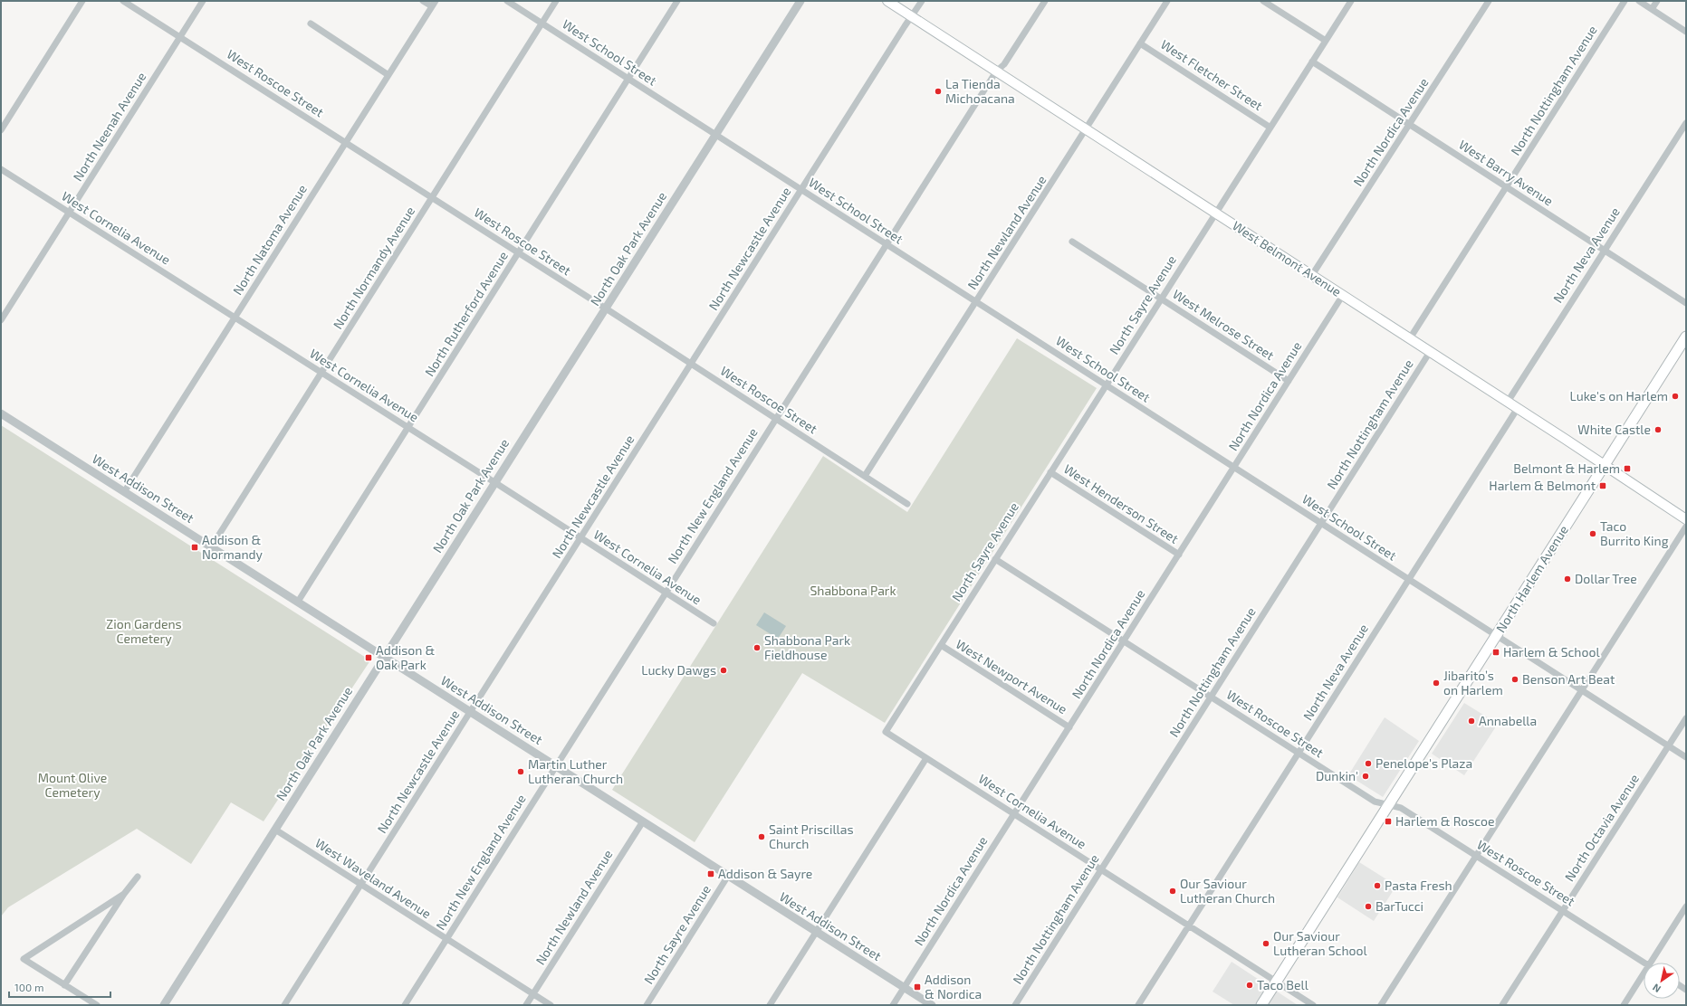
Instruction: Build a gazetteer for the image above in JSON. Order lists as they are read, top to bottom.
{
  "streets": {
    "main road": ["West Belmont Avenue", "North Harlem Avenue"],
    "street": [
      "West School Street",
      "West Fletcher Street",
      "West Roscoe Street",
      "North Nottingham Avenue",
      "North Neenah Avenue",
      "North Nordica Avenue",
      "West Barry Avenue",
      "West Cornelia Avenue",
      "North Newland Avenue",
      "North Natoma Avenue",
      "North Oak Park Avenue",
      "North Newcastle Avenue",
      "North Neva Avenue",
      "North Normandy Avenue",
      "North Sayre Avenue",
      "North Rutherford Avenue",
      "West Melrose Street",
      "West Addison Street",
      "North New England Avenue",
      "West Henderson Street",
      "West Newport Avenue",
      "North Octavia Avenue",
      "West Waveland Avenue"
    ]
  },
  "crossings": [
    ["West School Street", "North Nottingham Avenue"],
    ["West School Street", "North Nordica Avenue"],
    ["West School Street", "North Newland Avenue"],
    ["West School Street", "North Oak Park Avenue"],
    ["West School Street", "North Newcastle Avenue"],
    ["West School Street", "North Neva Avenue"],
    ["West School Street", "North Normandy Avenue"],
    ["West School Street", "North Sayre Avenue"],
    ["West School Street", "North Rutherford Avenue"],
    ["West School Street", "North New England Avenue"],
    ["West School Street", "North Harlem Avenue"],
    ["West School Street", "North Octavia Avenue"],
    ["West Fletcher Street", "North Newland Avenue"],
    ["West Fletcher Street", "North Sayre Avenue"],
    ["West Roscoe Street", "North Nottingham Avenue"],
    ["West Roscoe Street", "North Neenah Avenue"],
    ["West Roscoe Street", "North Nordica Avenue"],
    ["West Roscoe Street", "North Newland Avenue"],
    ["West Roscoe Street", "North Natoma Avenue"],
    ["West Roscoe Street", "North Oak Park Avenue"],
    ["West Roscoe Street", "North Newcastle Avenue"],
    ["West Roscoe Street", "North Neva Avenue"],
    ["West Roscoe Street", "North Normandy Avenue"],
    ["West Roscoe Street", "North Sayre Avenue"],
    ["West Roscoe Street", "North Rutherford Avenue"],
    ["West Roscoe Street", "North New England Avenue"],
    ["West Roscoe Street", "North Harlem Avenue"],
    ["West Roscoe Street", "North Octavia Avenue"],
    ["North Nottingham Avenue", "West Barry Avenue"],
    ["North Nottingham Avenue", "West Cornelia Avenue"],
    ["North Nottingham Avenue", "West Belmont Avenue"],
    ["North Neenah Avenue", "West Cornelia Avenue"],
    ["North Nordica Avenue", "West Barry Avenue"],
    ["North Nordica Avenue", "West Cornelia Avenue"],
    ["North Nordica Avenue", "West Belmont Avenue"],
    ["North Nordica Avenue", "West Melrose Street"],
    ["North Nordica Avenue", "West Addison Street"],
    ["North Nordica Avenue", "West Henderson Street"],
    ["North Nordica Avenue", "West Newport Avenue"],
    ["West Barry Avenue", "North Neva Avenue"],
    ["West Barry Avenue", "North Sayre Avenue"],
    ["West Cornelia Avenue", "North Natoma Avenue"],
    ["West Cornelia Avenue", "North Oak Park Avenue"],
    ["West Cornelia Avenue", "North Newcastle Avenue"],
    ["West Cornelia Avenue", "North Neva Avenue"],
    ["West Cornelia Avenue", "North Normandy Avenue"],
    ["West Cornelia Avenue", "North Sayre Avenue"],
    ["West Cornelia Avenue", "North Rutherford Avenue"],
    ["West Cornelia Avenue", "North New England Avenue"],
    ["West Cornelia Avenue", "North Harlem Avenue"],
    ["North Newland Avenue", "West Belmont Avenue"],
    ["North Newland Avenue", "West Addison Street"],
    ["North Newland Avenue", "West Waveland Avenue"],
    ["North Natoma Avenue", "West Addison Street"],
    ["North Oak Park Avenue", "West Addison Street"],
    ["North Oak Park Avenue", "West Waveland Avenue"],
    ["North Newcastle Avenue", "West Belmont Avenue"],
    ["North Newcastle Avenue", "West Addison Street"],
    ["North Newcastle Avenue", "West Waveland Avenue"],
    ["North Neva Avenue", "West Belmont Avenue"],
    ["West Belmont Avenue", "North Sayre Avenue"],
    ["West Belmont Avenue", "North New England Avenue"],
    ["West Belmont Avenue", "North Harlem Avenue"],
    ["North Normandy Avenue", "West Addison Street"],
    ["North Sayre Avenue", "West Melrose Street"],
    ["North Sayre Avenue", "West Addison Street"],
    ["North Sayre Avenue", "West Henderson Street"],
    ["North Sayre Avenue", "West Newport Avenue"],
    ["North Rutherford Avenue", "West Addison Street"],
    ["West Addison Street", "North New England Avenue"],
    ["North New England Avenue", "West Waveland Avenue"]
  ],
  "parks": ["Shabbona Park", "Zion Gardens Cemetery", "Mount Olive Cemetery"],
  "places": {
    "other": [
      "La Tienda Michoacana",
      "Luke's on Harlem",
      "White Castle",
      "Taco Burrito King",
      "Dollar Tree",
      "Shabbona Park Fieldhouse",
      "Lucky Dawgs",
      "Benson Art Beat",
      "Jibarito’s on Harlem",
      "Annabella",
      "Penelope's Plaza",
      "Martin Luther Lutheran Church",
      "Dunkin'",
      "Saint Priscillas Church",
      "Pasta Fresh",
      "Our Saviour Lutheran Church",
      "BarTucci",
      "Our Saviour Lutheran School",
      "Taco Bell"
    ],
    "transit": [
      "Belmont & Harlem",
      "Harlem & Belmont",
      "Addison & Normandy",
      "Harlem & School",
      "Addison & Oak Park",
      "Harlem & Roscoe",
      "Addison & Sayre",
      "Addison & Nordica"
    ]
  },
  "scale_bar": "100 m",
  "north": "bottom left"
}
